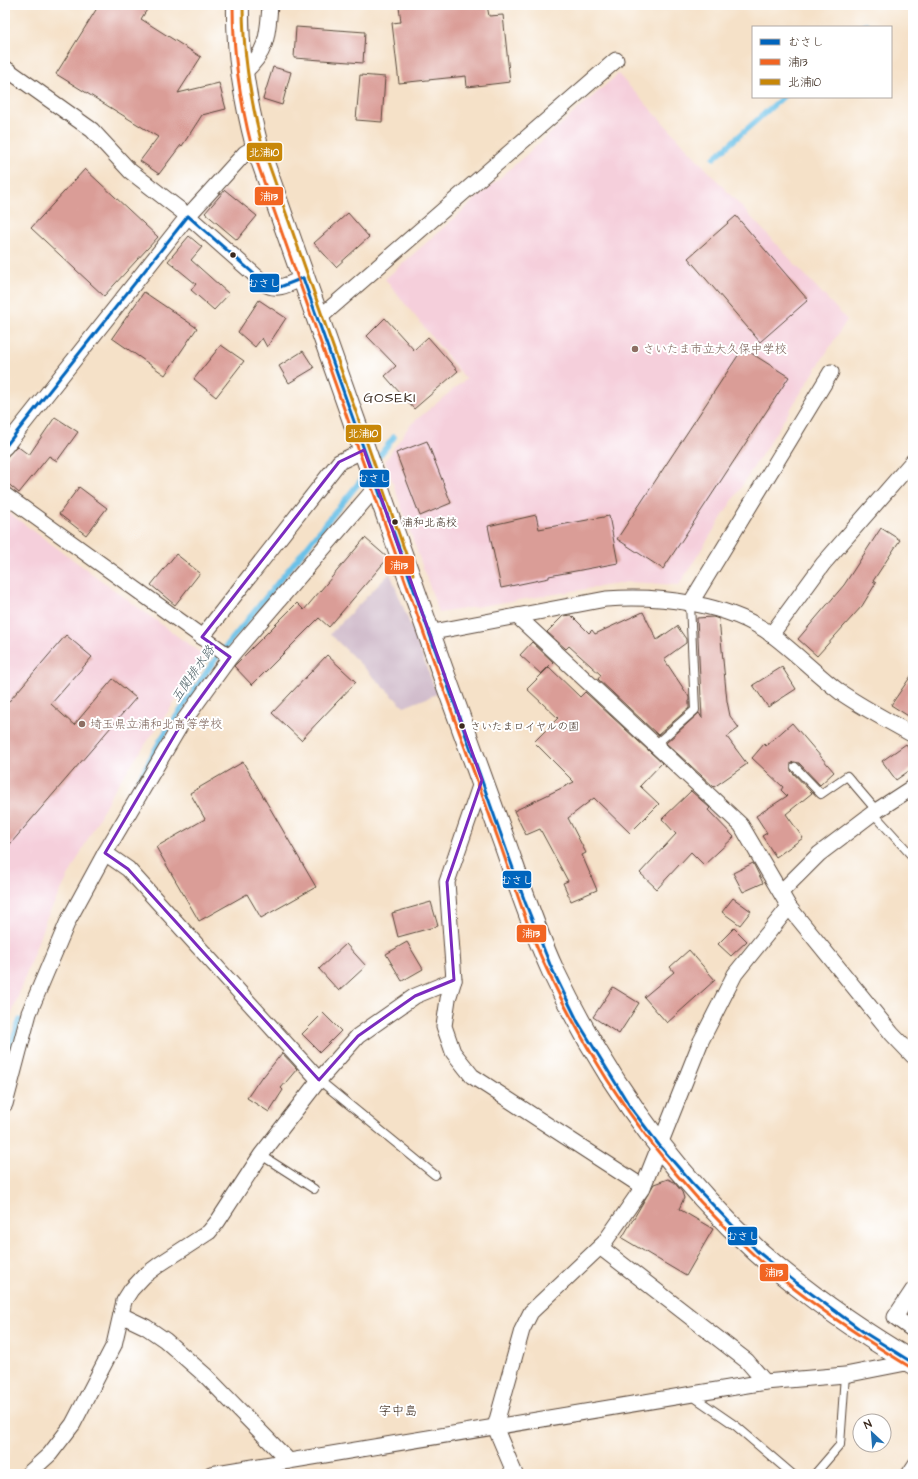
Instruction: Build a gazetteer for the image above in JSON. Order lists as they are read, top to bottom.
{
  "districts": ["GOSEKI", "字中島"],
  "water": ["五関排水路"],
  "places": [
    "さいたま市立大久保中学校",
    "浦和北高校",
    "埼玉県立浦和北高等学校",
    "さいたまロイヤルの園"
  ],
  "lines": ["transit line 浦13", "transit line 北浦10", "transit line むさし"],
  "legend": ["むさし", "浦13", "北浦10"],
  "north": "top left"
}
